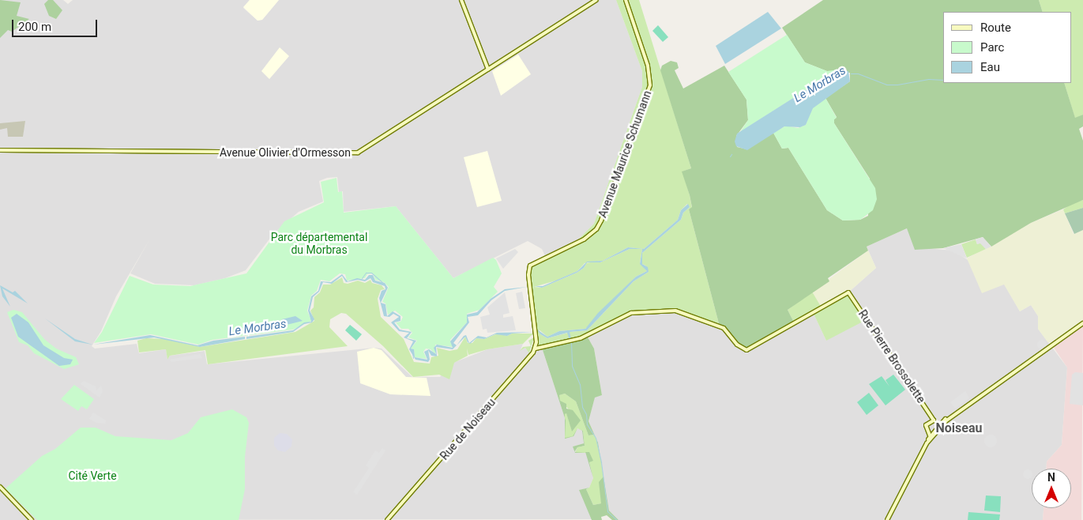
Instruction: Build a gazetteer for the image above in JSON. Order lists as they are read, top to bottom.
{
  "streets": {
    "street": [
      "Avenue Olivier d'Ormesson",
      "Avenue Maurice Schumann",
      "Rue Pierre Brossolette",
      "Rue de Noiseau"
    ]
  },
  "crossings": [
    ["Avenue Maurice Schumann", "Rue Pierre Brossolette"],
    ["Avenue Maurice Schumann", "Rue de Noiseau"],
    ["Rue Pierre Brossolette", "Rue de Noiseau"]
  ],
  "districts": ["Noiseau"],
  "water": ["Le Morbras"],
  "parks": ["Parc départemental du Morbras", "Cité Verte"],
  "legend": ["Route", "Parc", "Eau"],
  "scale_bar": "200 m",
  "north": "top"
}
